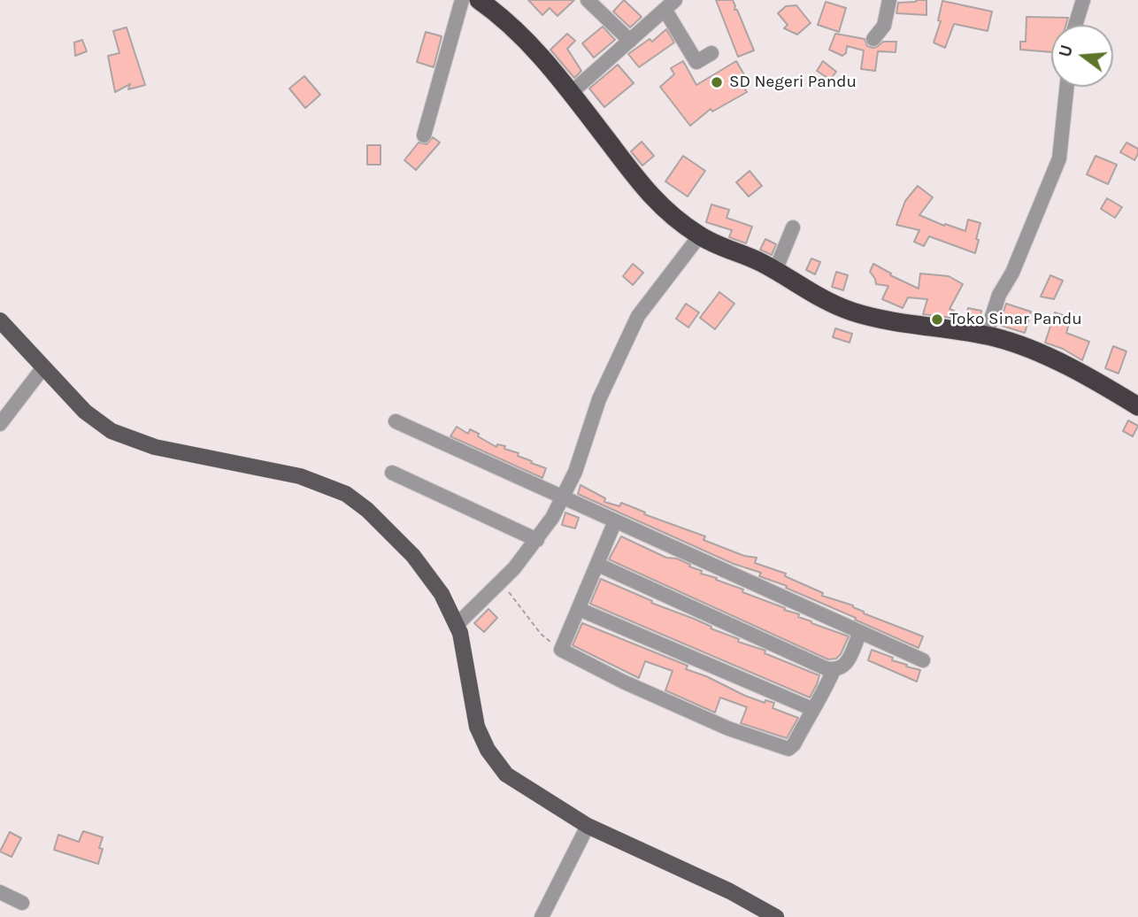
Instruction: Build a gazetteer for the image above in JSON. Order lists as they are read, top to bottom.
{
  "places": ["SD Negeri Pandu", "Toko Sinar Pandu"],
  "north": "left"
}
